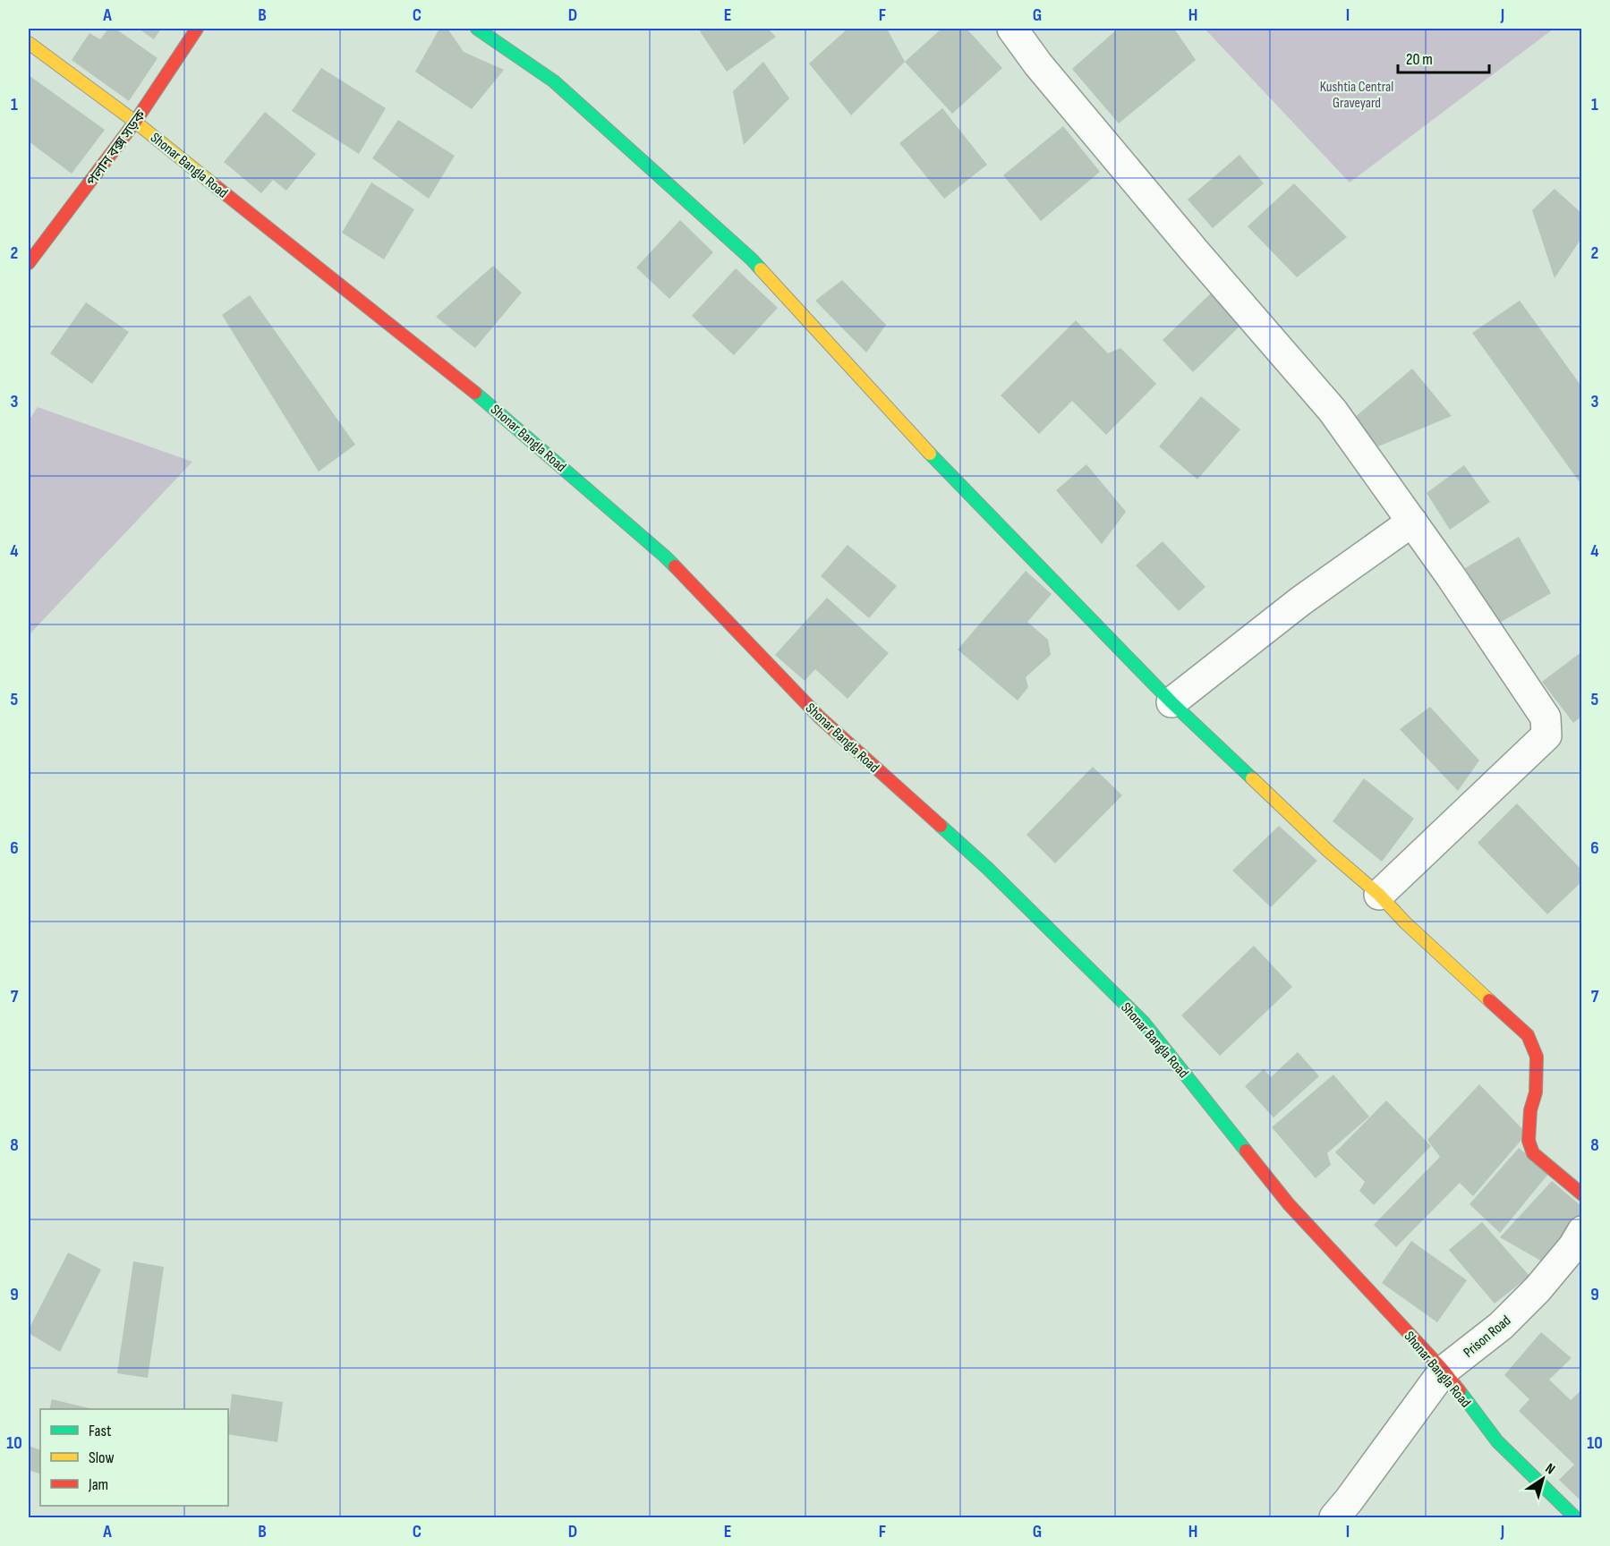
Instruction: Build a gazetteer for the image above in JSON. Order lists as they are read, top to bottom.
{
  "streets": {
    "street": ["পলান বক্স সড়ক", "Shonar Bangla Road", "Prison Road"]
  },
  "crossings": [
    ["পলান বক্স সড়ক", "Shonar Bangla Road"],
    ["Shonar Bangla Road", "Prison Road"]
  ],
  "parks": ["Kushtia Central Graveyard"],
  "legend": ["Fast", "Slow", "Jam"],
  "scale_bar": "20 m",
  "north": "top right",
  "grid": {
    "columns": [
      "A",
      "B",
      "C",
      "D",
      "E",
      "F",
      "G",
      "H",
      "I",
      "J"
    ],
    "rows": [
      "1",
      "2",
      "3",
      "4",
      "5",
      "6",
      "7",
      "8",
      "9",
      "10"
    ]
  }
}
